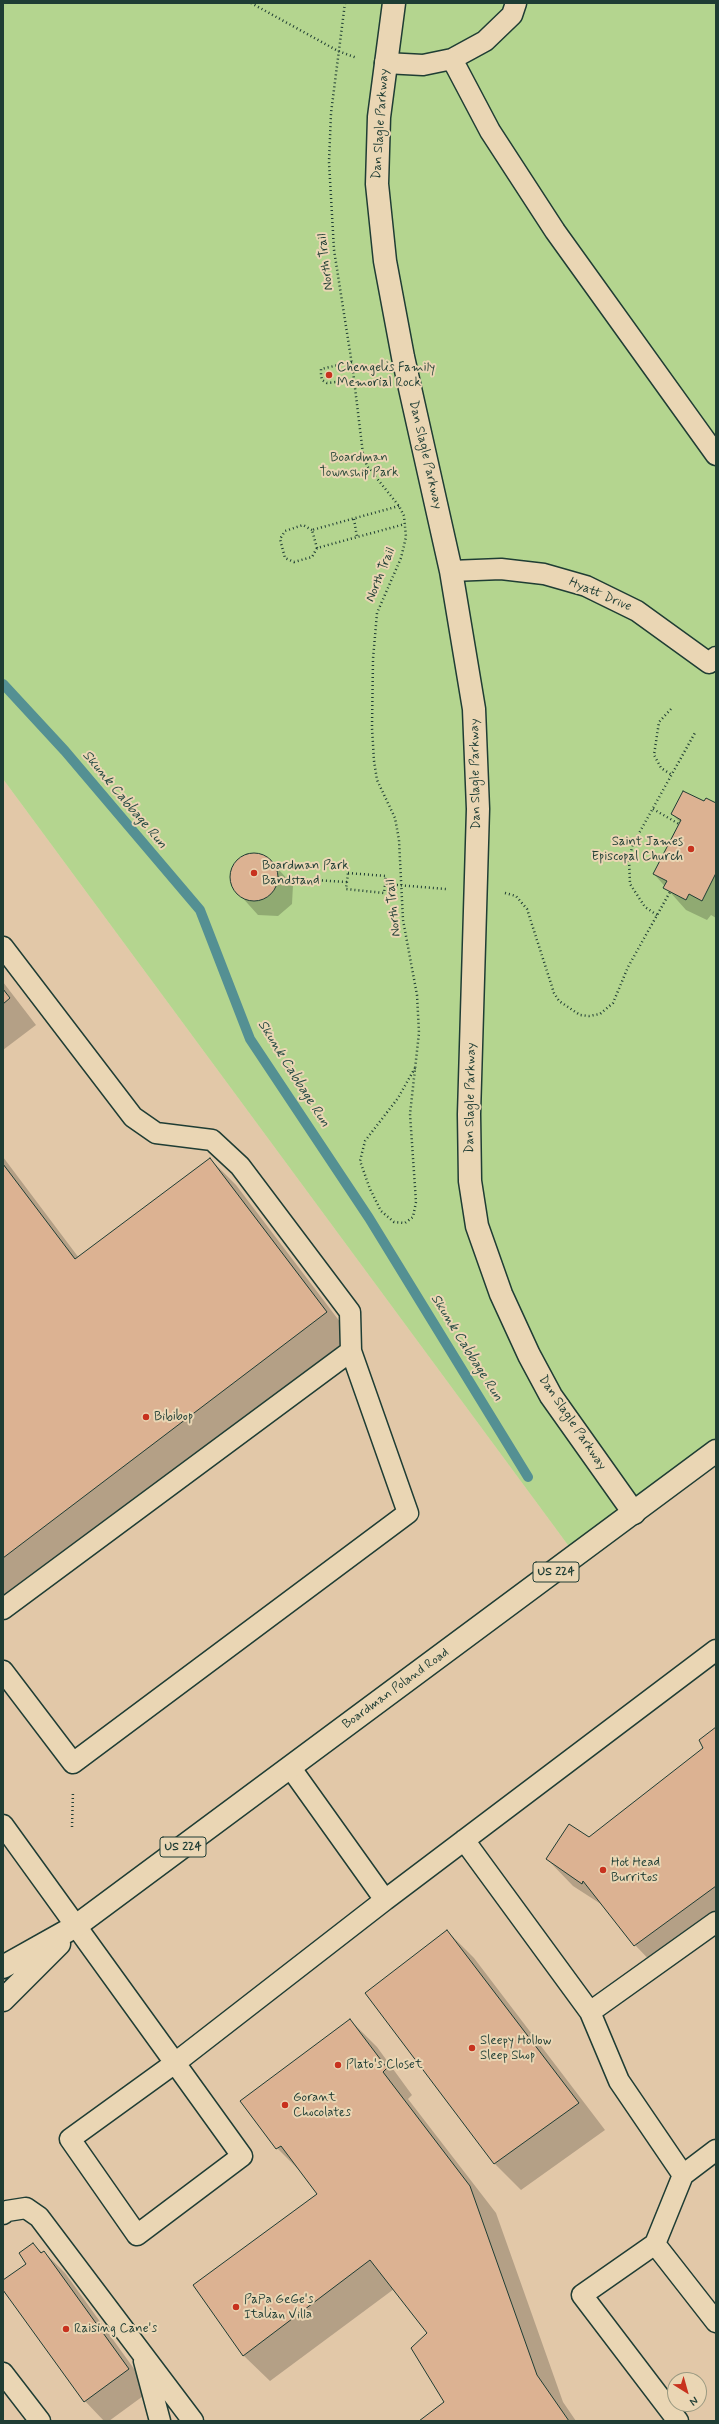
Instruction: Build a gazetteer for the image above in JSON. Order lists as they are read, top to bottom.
{
  "streets": {
    "street": ["Dan Slagle Parkway", "US 224", "Boardman Poland Road"],
    "lane": ["Hyatt Drive"],
    "path": ["North Trail"]
  },
  "crossings": [
    ["Dan Slagle Parkway", "Hyatt Drive"],
    ["Dan Slagle Parkway", "Boardman Poland Road"]
  ],
  "water": ["Skunk Cabbage Run"],
  "parks": ["Boardman Township Park"],
  "places": [
    "Chengelis Family Memorial Rock",
    "Saint James Episcopal Church",
    "Boardman Park Bandstand",
    "Bibibop",
    "Hot Head Burritos",
    "Sleepy Hollow Sleep Shop",
    "Plato's Closet",
    "Gorant Chocolates",
    "PaPa GeGe's Italian Villa",
    "Raising Cane's"
  ],
  "north": "bottom right"
}
